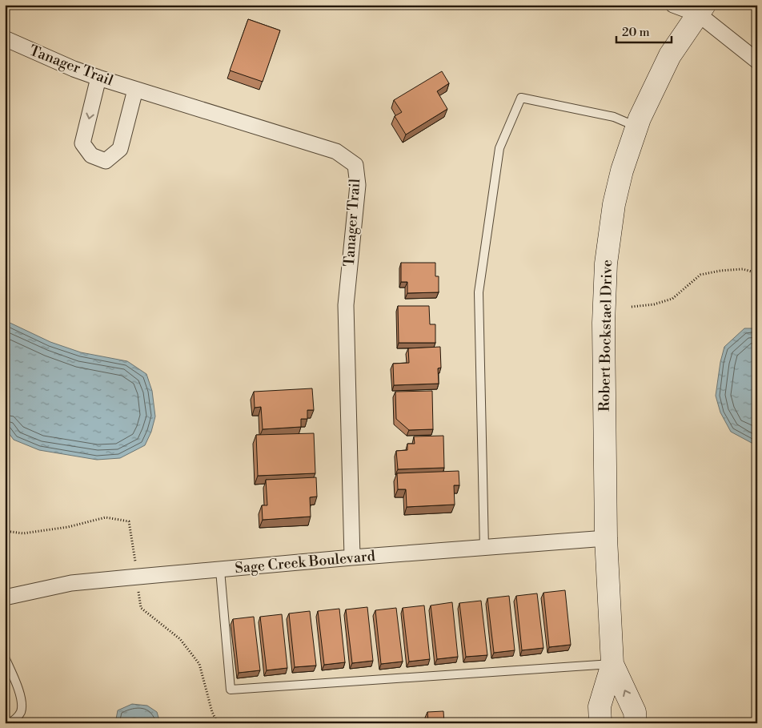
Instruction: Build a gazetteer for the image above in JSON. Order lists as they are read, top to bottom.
{
  "streets": {
    "street": ["Tanager Trail", "Robert Bockstael Drive", "Sage Creek Boulevard"]
  },
  "crossings": [
    ["Tanager Trail", "Sage Creek Boulevard"],
    ["Robert Bockstael Drive", "Sage Creek Boulevard"]
  ],
  "scale_bar": "20 m"
}
